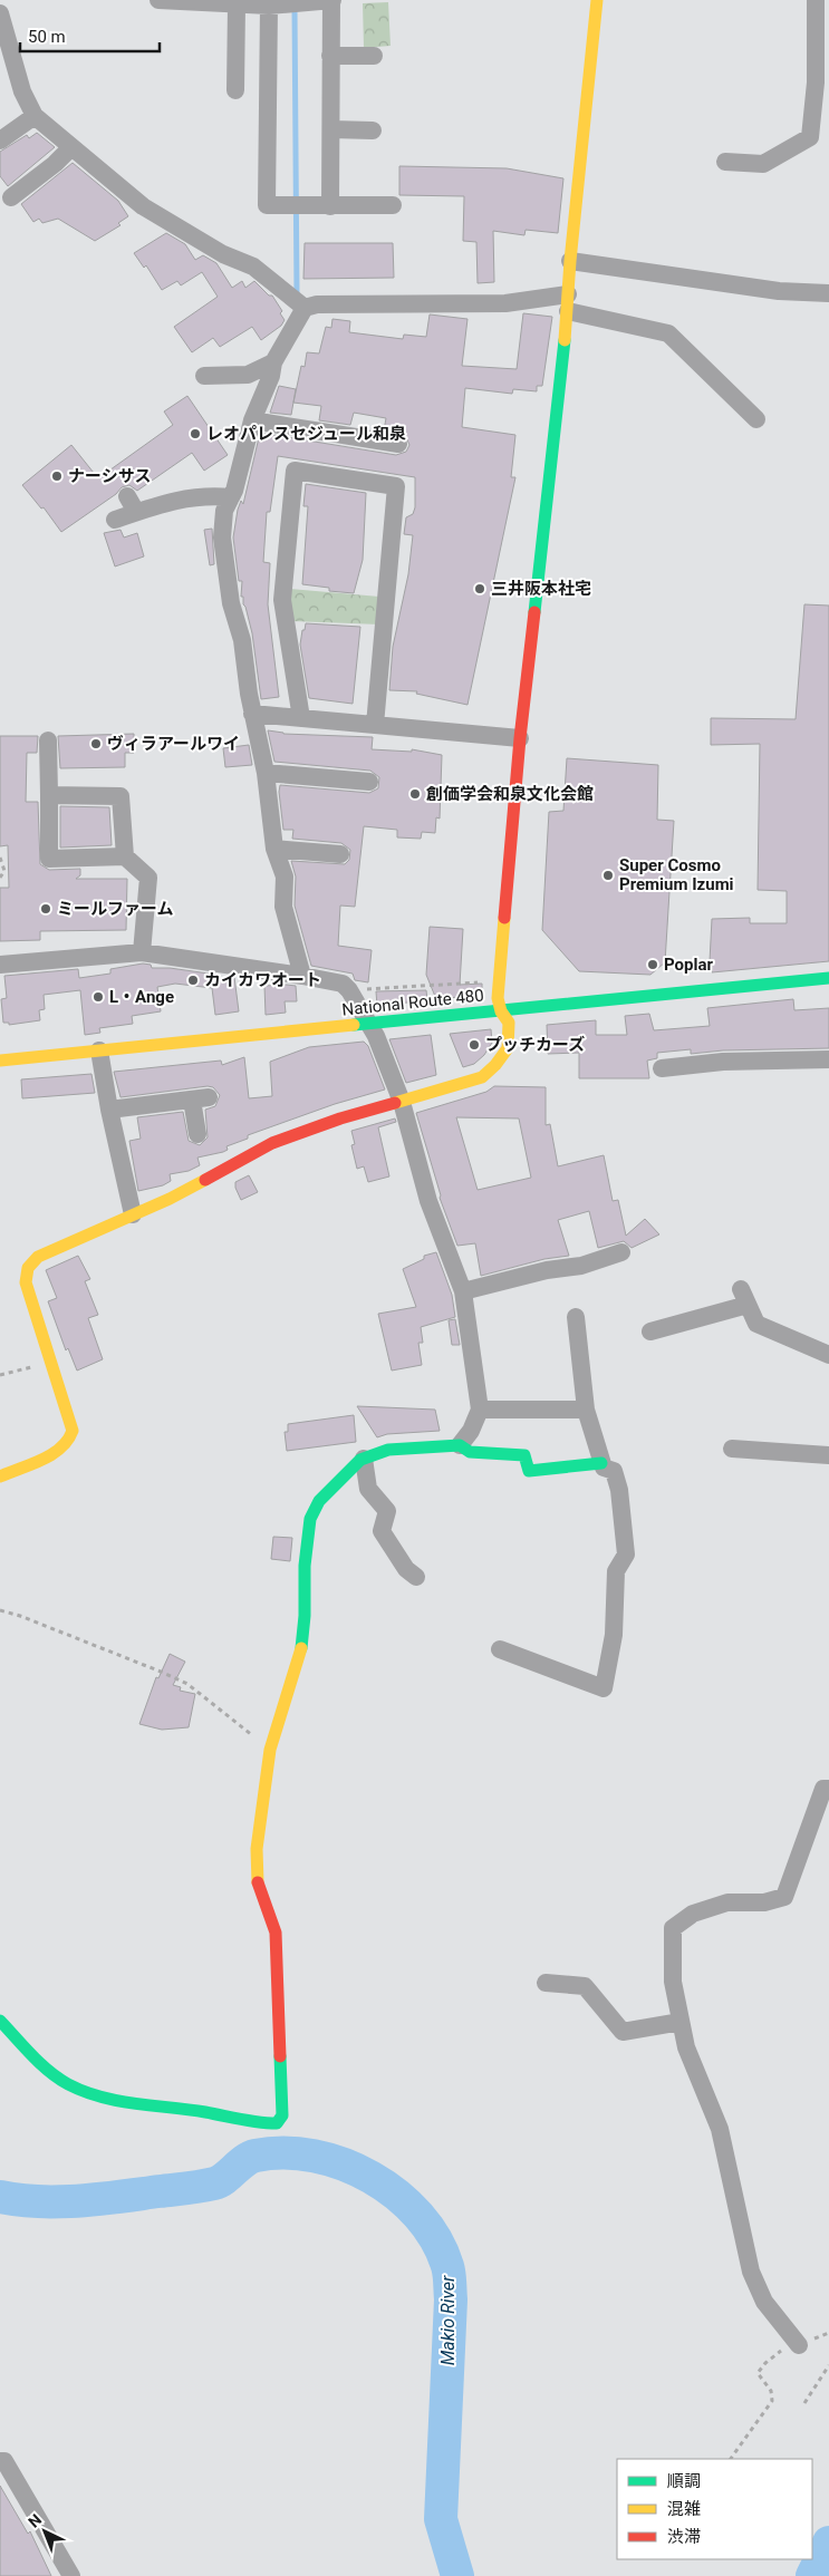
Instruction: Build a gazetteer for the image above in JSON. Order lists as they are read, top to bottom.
{
  "streets": {
    "main road": ["National Route 480"]
  },
  "water": ["Makio River"],
  "places": [
    "レオパレスセジュール和泉",
    "ナーシサス",
    "三井阪本社宅",
    "ヴィラアールワイ",
    "創価学会和泉文化会館",
    "Super Cosmo Premium Izumi",
    "ミールファーム",
    "Poplar",
    "カイカワオート",
    "L・Ange",
    "プッチカーズ"
  ],
  "legend": ["順調", "混雑", "渋滞"],
  "scale_bar": "50 m",
  "north": "top left"
}
